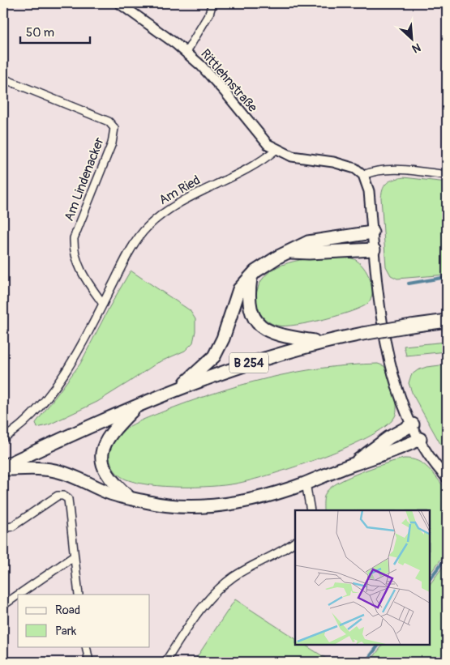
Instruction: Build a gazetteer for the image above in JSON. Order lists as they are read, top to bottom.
{
  "streets": {
    "highway": ["B 254"],
    "street": ["Rittlehnstraße", "Am Lindenacker", "Am Ried"]
  },
  "crossings": [
    ["Rittlehnstraße", "Am Ried"],
    ["Am Lindenacker", "Am Ried"]
  ],
  "legend": ["Road", "Park"],
  "scale_bar": "50 m",
  "north": "bottom right"
}
